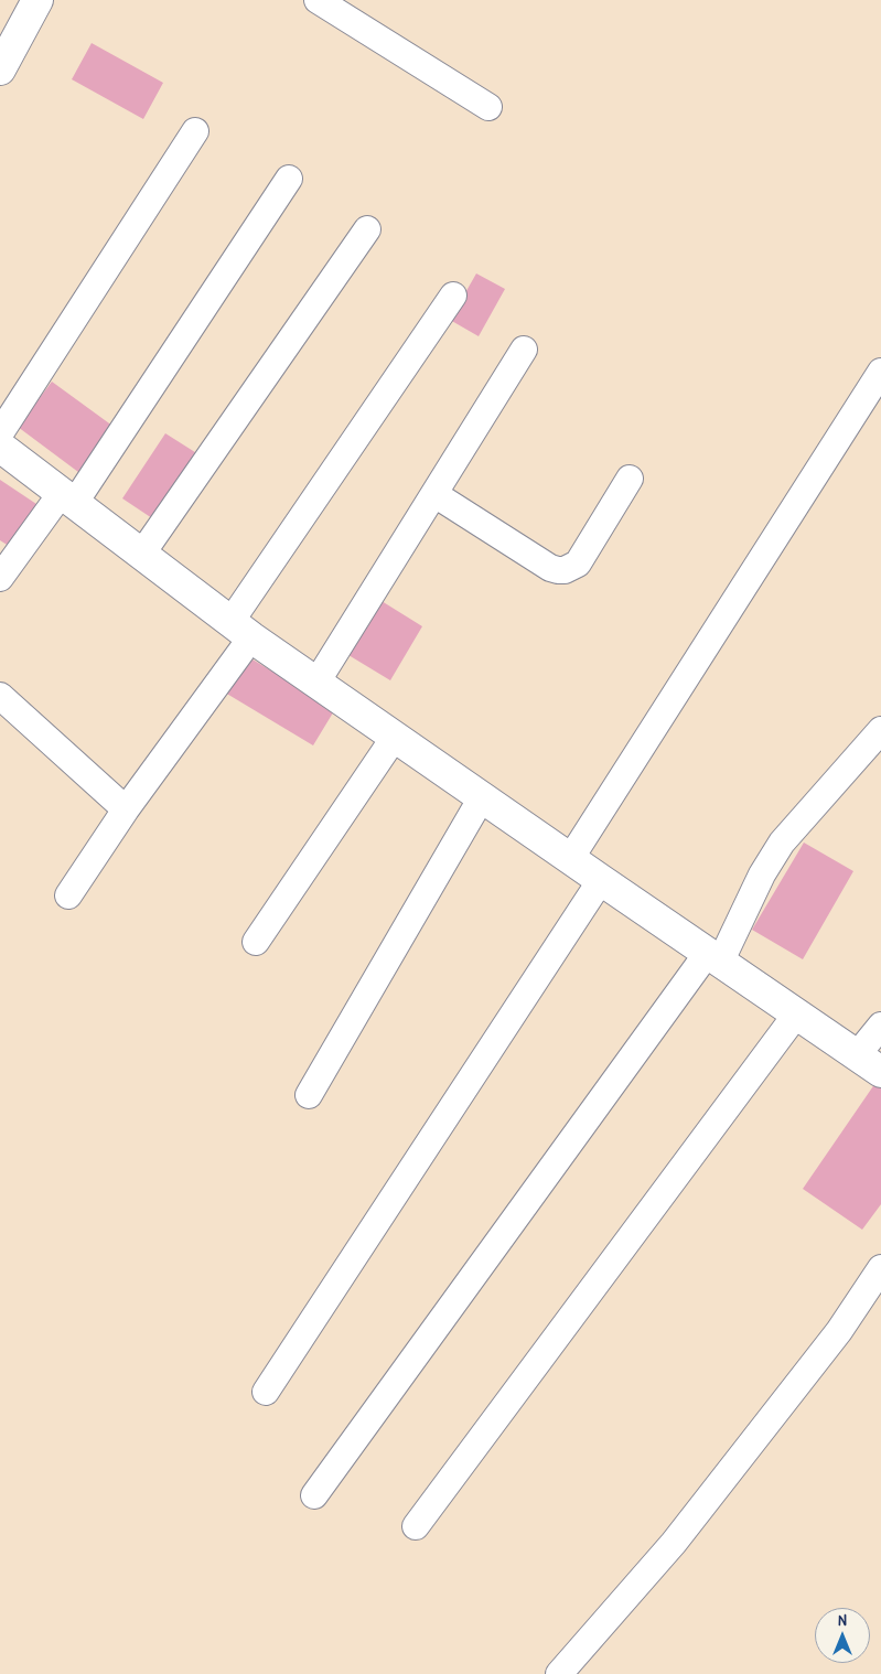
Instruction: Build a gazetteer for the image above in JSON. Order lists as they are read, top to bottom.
{
  "north": "top"
}
